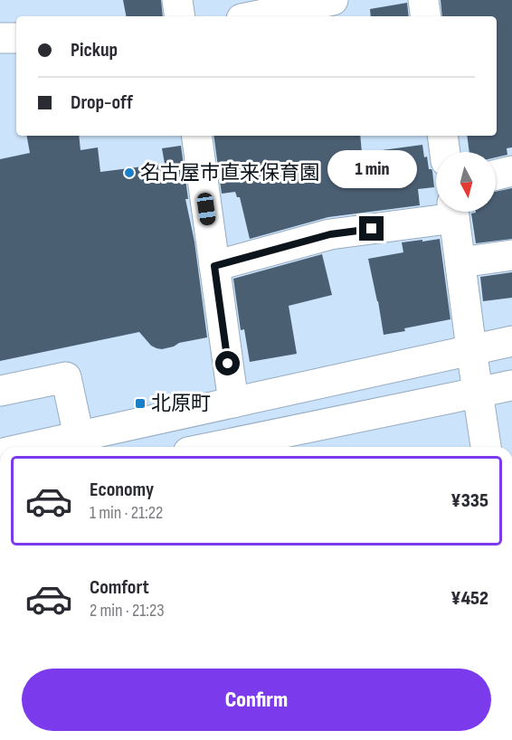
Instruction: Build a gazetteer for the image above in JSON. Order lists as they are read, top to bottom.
{
  "places": {
    "other": ["名古屋市直来保育園"],
    "transit": ["北原町"]
  },
  "north": "bottom",
  "page": {
    "banner": ["Pickup", "Drop-off"],
    "bubble": "1 min",
    "list": [
      {
        "name": "Economy",
        "note": "1 min · 21:22",
        "value": "¥335"
      },
      {
        "name": "Comfort",
        "note": "2 min · 21:23",
        "value": "¥452"
      }
    ],
    "buttons": "Confirm"
  }
}
